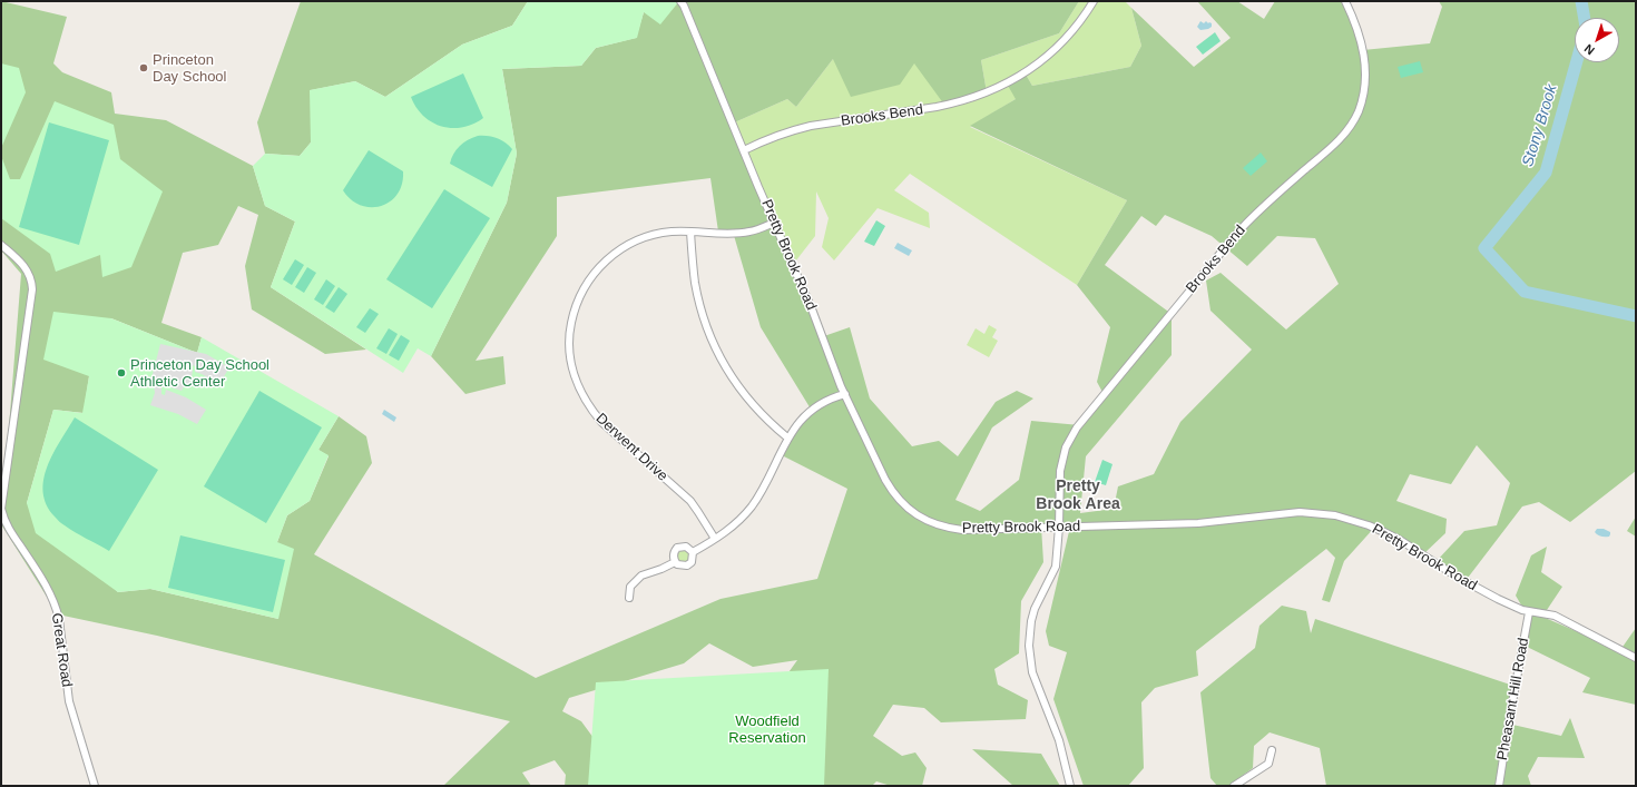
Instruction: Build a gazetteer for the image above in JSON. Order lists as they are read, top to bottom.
{
  "streets": {
    "street": [
      "Brooks Bend",
      "Pretty Brook Road",
      "Derwent Drive",
      "Great Road",
      "Pheasant Hill Road"
    ]
  },
  "crossings": [
    ["Brooks Bend", "Pretty Brook Road"],
    ["Pretty Brook Road", "Derwent Drive"],
    ["Pretty Brook Road", "Pheasant Hill Road"]
  ],
  "districts": ["Pretty Brook Area"],
  "water": ["Stony Brook"],
  "parks": ["Woodfield Reservation"],
  "places": ["Princeton Day School", "Princeton Day School Athletic Center"],
  "north": "bottom left"
}
